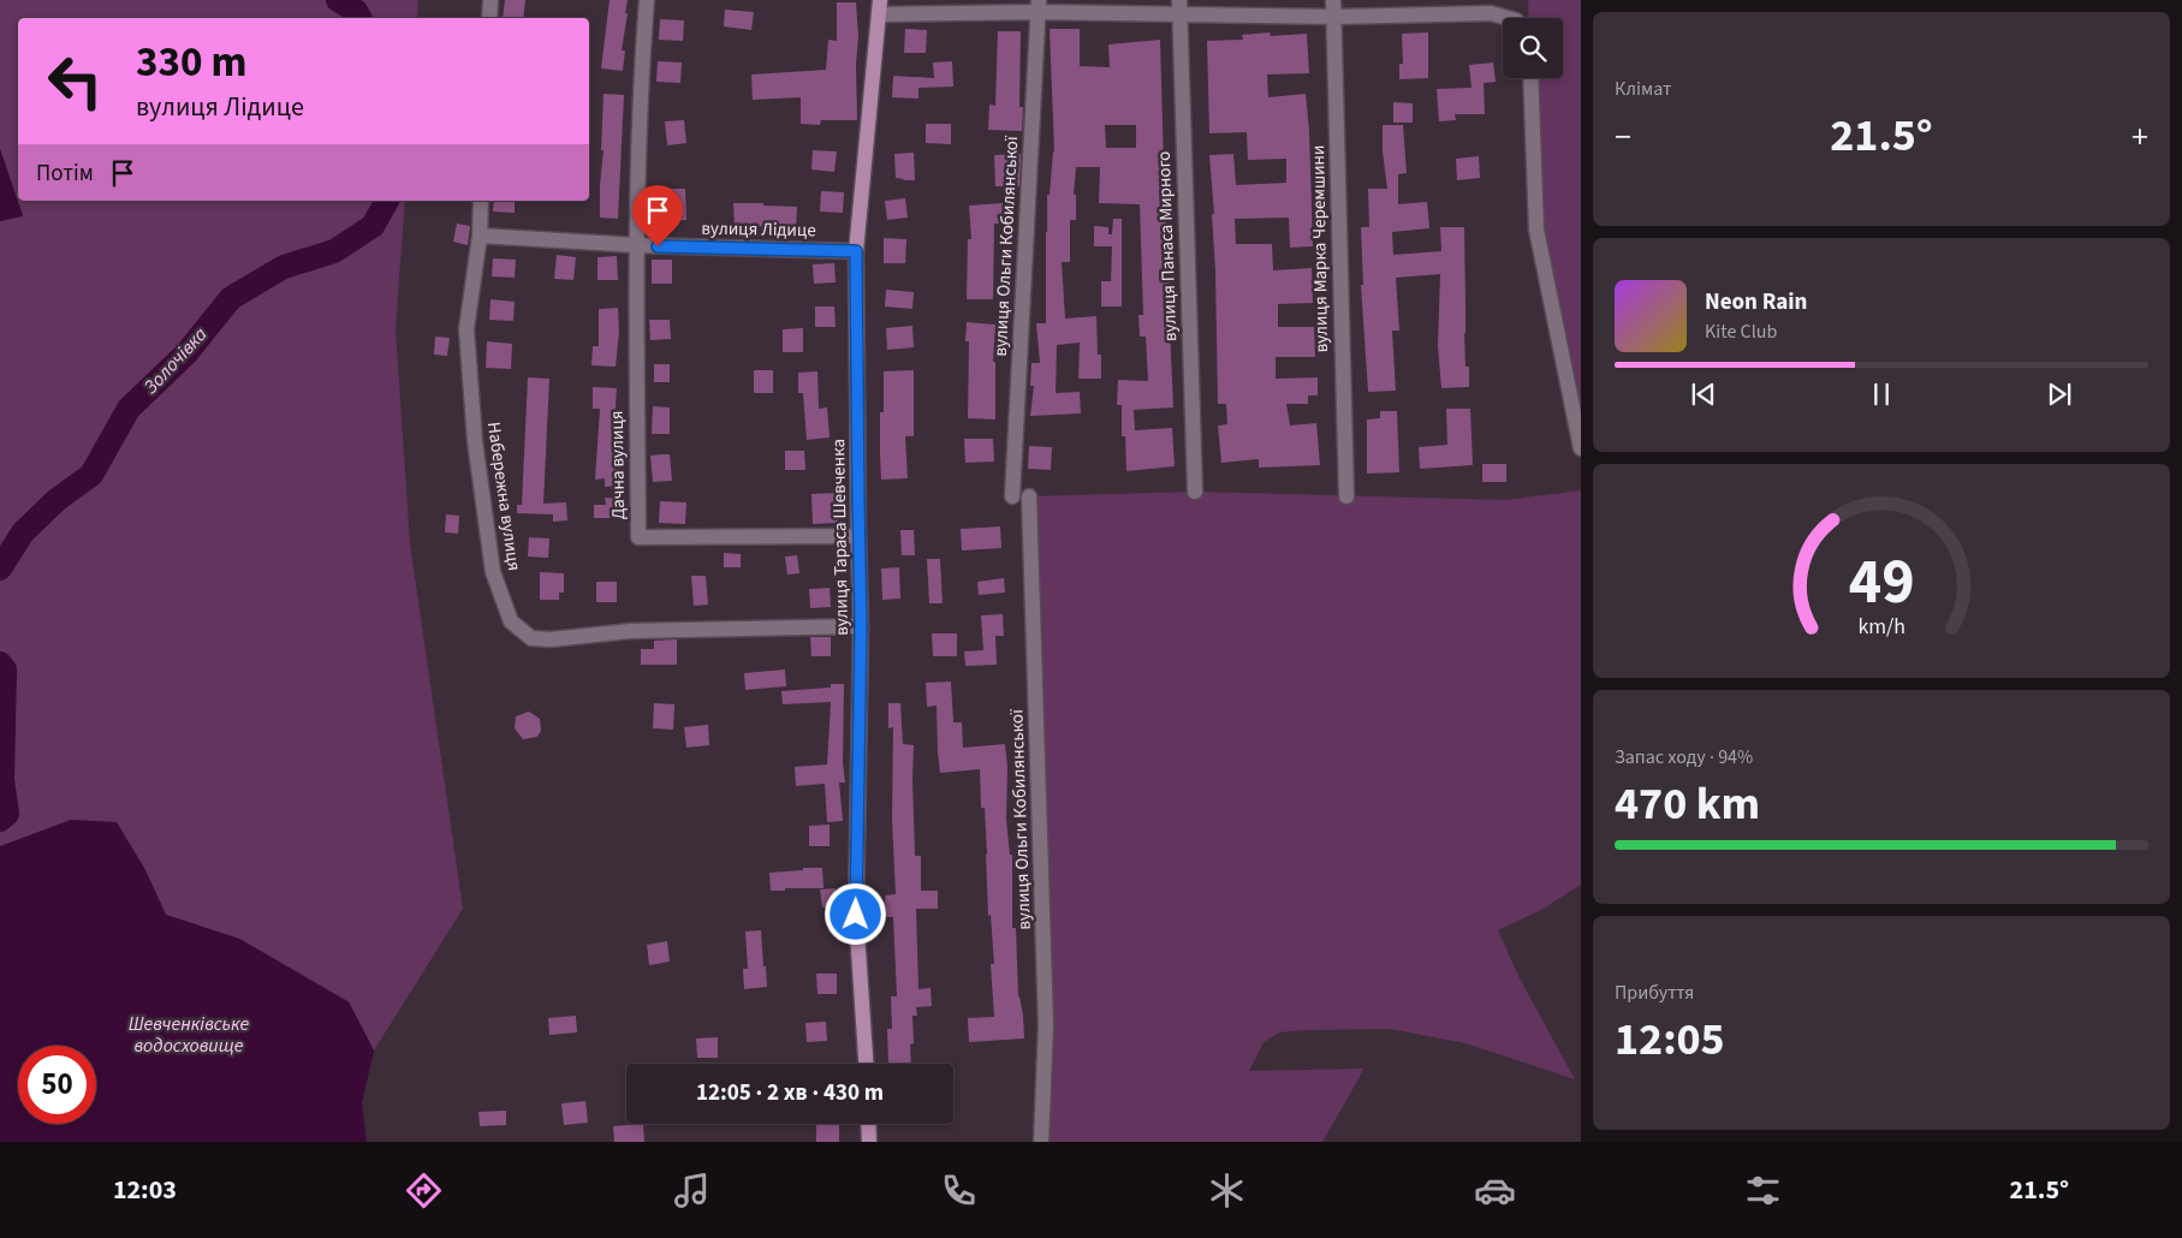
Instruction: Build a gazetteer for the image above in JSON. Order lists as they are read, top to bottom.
{
  "streets": {
    "main road": ["вулиця Тараса Шевченка"],
    "street": [
      "вулиця Лідице",
      "вулиця Ольги Кобилянської",
      "вулиця Панаса Мирного",
      "вулиця Марка Черемшини",
      "Дачна вулиця",
      "Набережна вулиця"
    ]
  },
  "crossings": [
    ["вулиця Лідице", "Дачна вулиця"],
    ["вулиця Лідице", "Набережна вулиця"],
    ["вулиця Лідице", "вулиця Тараса Шевченка"],
    ["Дачна вулиця", "вулиця Тараса Шевченка"],
    ["Набережна вулиця", "вулиця Тараса Шевченка"]
  ],
  "water": ["Золочівка", "Шевченківське водосховище"],
  "page": {
    "tile": [
      "Клімат",
      ["Запас ходу · 94%", "470 km"],
      ["Прибуття", "12:05"]
    ],
    "turn": ["330 m", "вулиця Лідице"],
    "heat": ["−", "21.5°", "+"],
    "then": "Потім",
    "song": ["Neon Rain", "Kite Club"],
    "limit": "50",
    "trip": "12:05 · 2 хв · 430 m",
    "tabs": ["12:03", "21.5°"],
    "gauge": ["49", "km/h"]
  }
}
